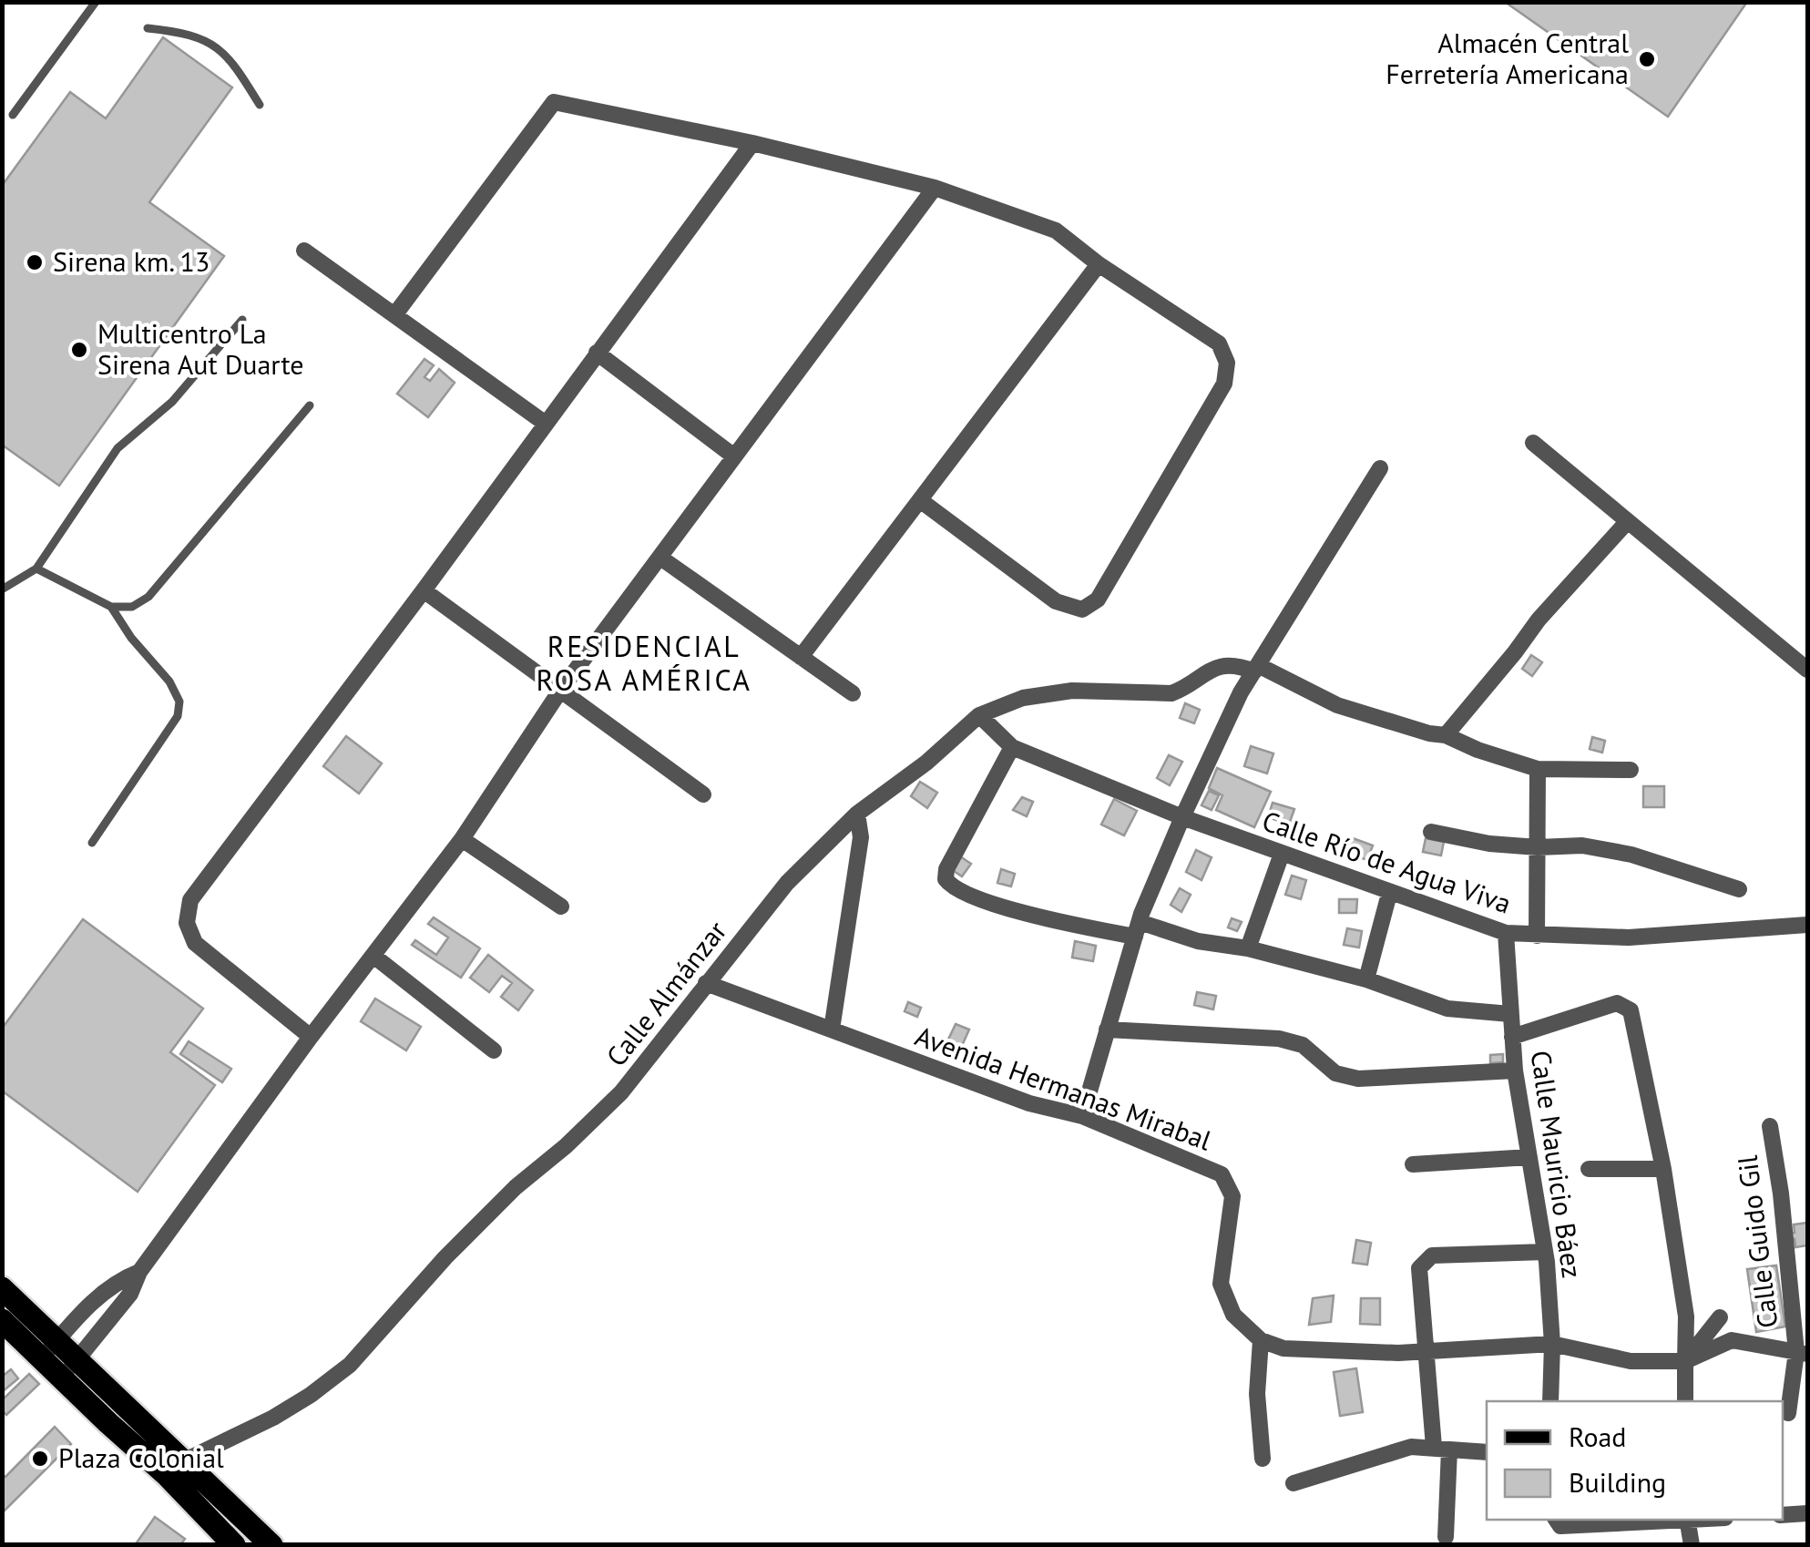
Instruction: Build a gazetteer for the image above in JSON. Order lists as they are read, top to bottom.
{
  "streets": {
    "street": [
      "Calle Río de Agua Viva",
      "Calle Almánzar",
      "Avenida Hermanas Mirabal",
      "Calle Mauricio Báez",
      "Calle Guido Gil"
    ]
  },
  "crossings": [
    ["Calle Río de Agua Viva", "Calle Almánzar"],
    ["Calle Río de Agua Viva", "Calle Mauricio Báez"],
    ["Calle Almánzar", "Avenida Hermanas Mirabal"]
  ],
  "districts": ["RESIDENCIAL ROSA AMÉRICA"],
  "places": [
    "Almacén Central Ferretería Americana",
    "Sirena km. 13",
    "Multicentro La Sirena Aut Duarte",
    "Plaza Colonial"
  ],
  "legend": ["Road", "Building"]
}
